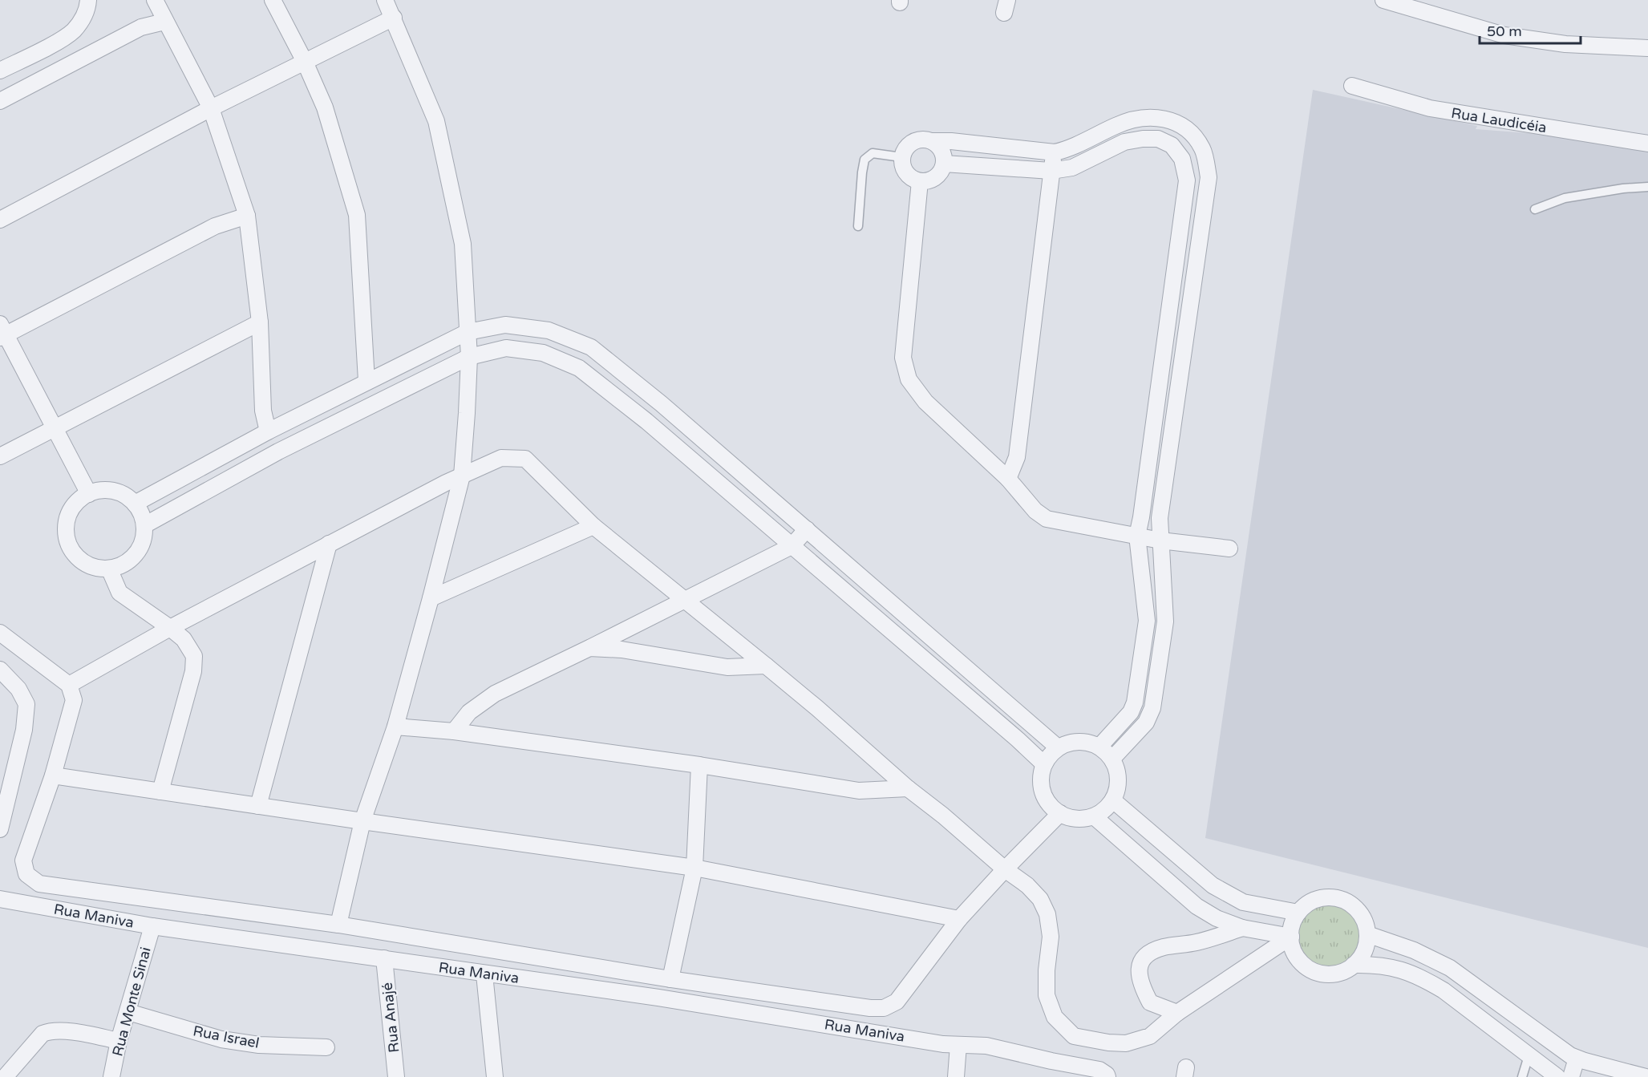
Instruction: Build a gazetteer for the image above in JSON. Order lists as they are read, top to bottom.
{
  "streets": {
    "street": [
      "Rua Laudicéia",
      "Rua Maniva",
      "Rua Monte Sinai",
      "Rua Anajé",
      "Rua Israel"
    ]
  },
  "crossings": [
    ["Rua Maniva", "Rua Monte Sinai"],
    ["Rua Maniva", "Rua Anajé"],
    ["Rua Monte Sinai", "Rua Israel"]
  ],
  "scale_bar": "50 m"
}
